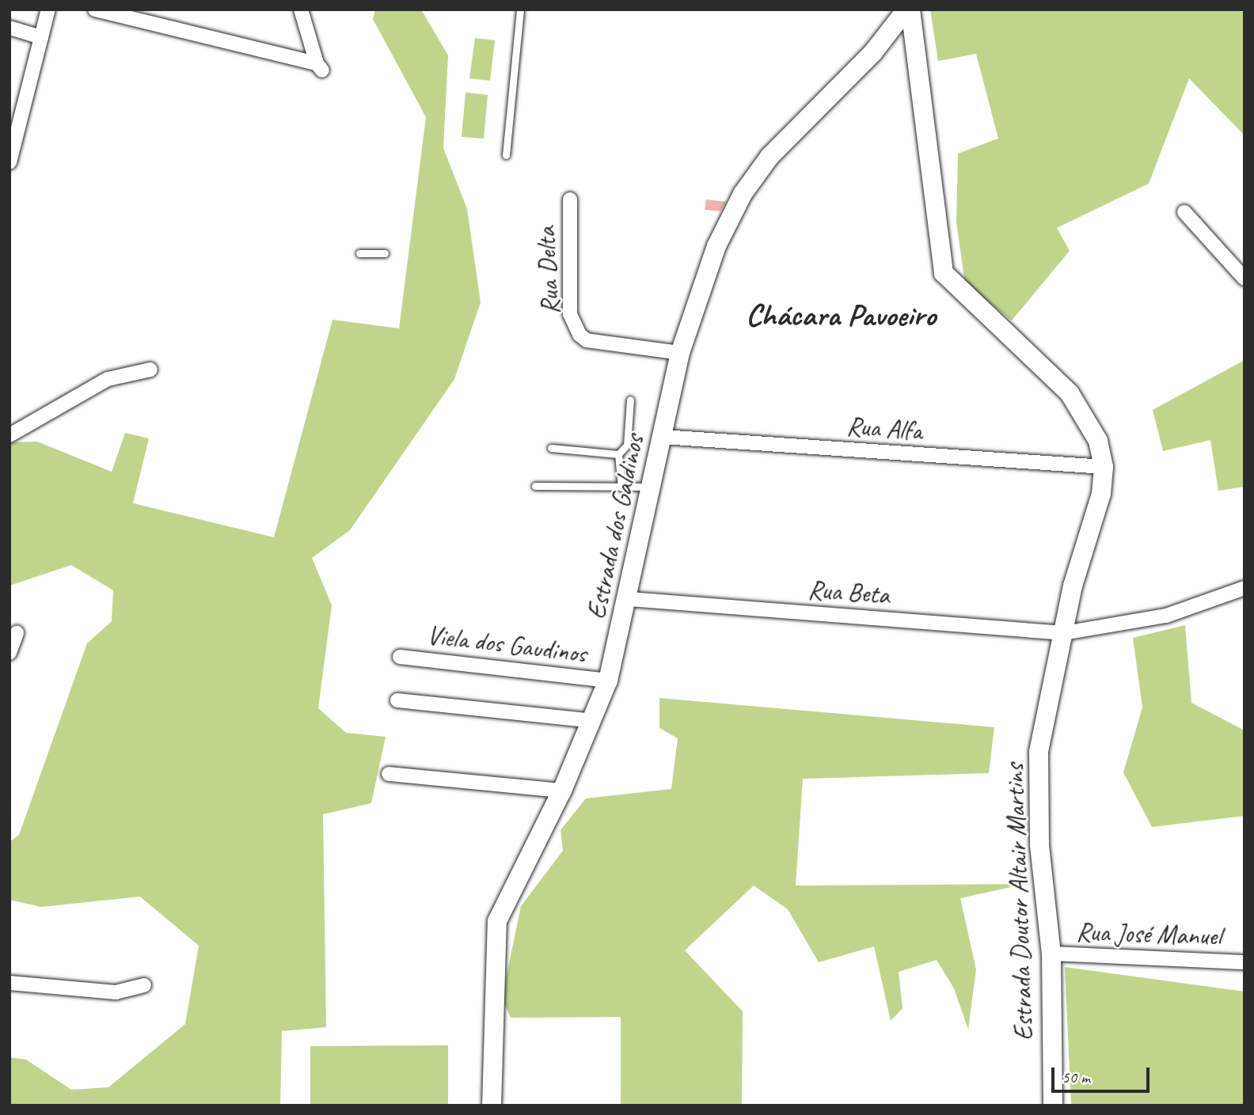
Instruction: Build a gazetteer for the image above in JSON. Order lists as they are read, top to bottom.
{
  "streets": {
    "street": [
      "Rua Delta",
      "Rua Alfa",
      "Estrada dos Galdinos",
      "Rua Beta",
      "Viela dos Gaudinos",
      "Estrada Doutor Altair Martins",
      "Rua José Manuel"
    ]
  },
  "crossings": [
    ["Rua Delta", "Estrada dos Galdinos"],
    ["Rua Alfa", "Estrada dos Galdinos"],
    ["Rua Alfa", "Estrada Doutor Altair Martins"],
    ["Estrada dos Galdinos", "Rua Beta"],
    ["Estrada dos Galdinos", "Viela dos Gaudinos"],
    ["Estrada dos Galdinos", "Estrada Doutor Altair Martins"],
    ["Rua Beta", "Estrada Doutor Altair Martins"],
    ["Estrada Doutor Altair Martins", "Rua José Manuel"]
  ],
  "districts": ["Chácara Pavoeiro"],
  "scale_bar": "50 m"
}
